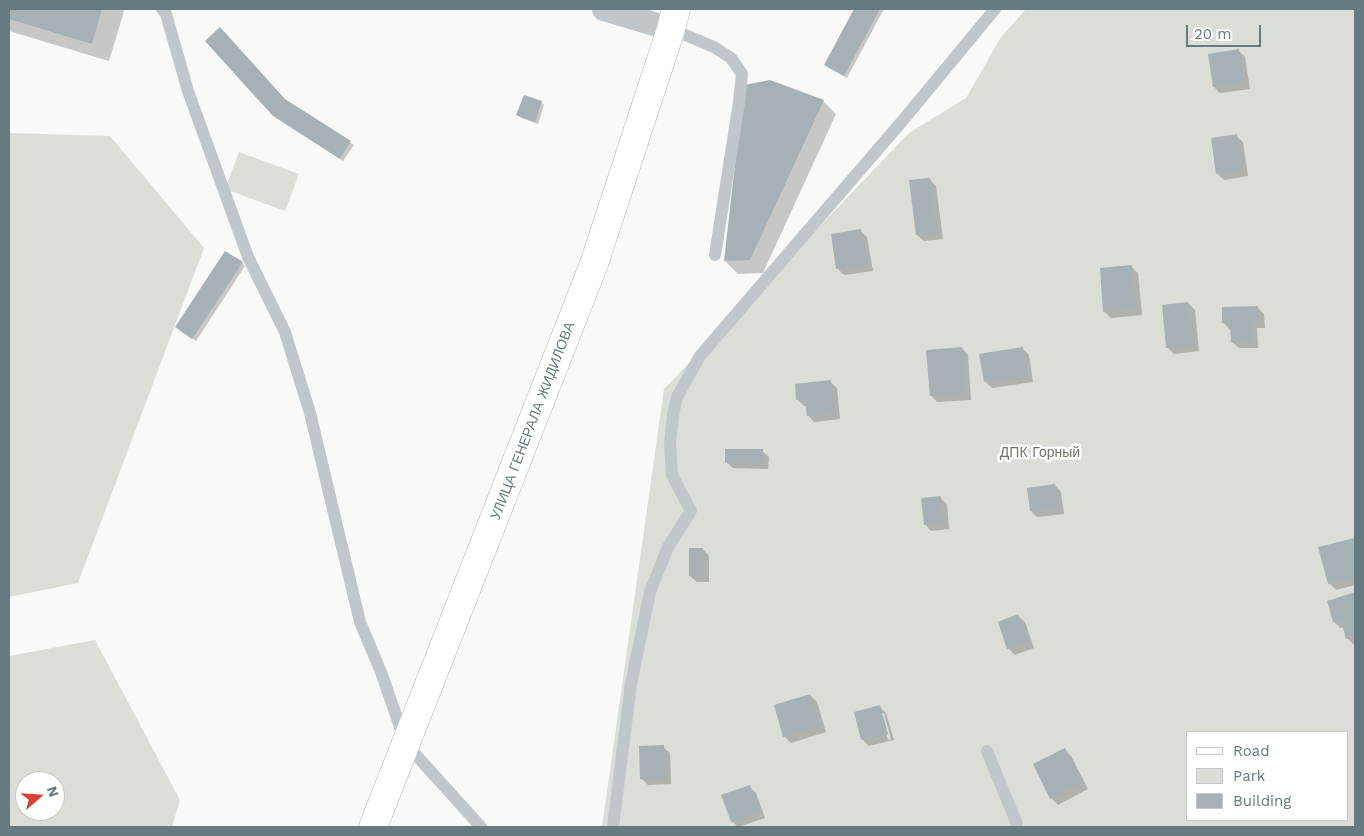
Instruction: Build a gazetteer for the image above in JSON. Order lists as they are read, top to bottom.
{
  "streets": {
    "main road": ["УЛИЦА ГЕНЕРАЛА ЖИДИЛОВА"]
  },
  "parks": ["ДПК Горный"],
  "legend": ["Road", "Park", "Building"],
  "scale_bar": "20 m",
  "north": "right"
}
